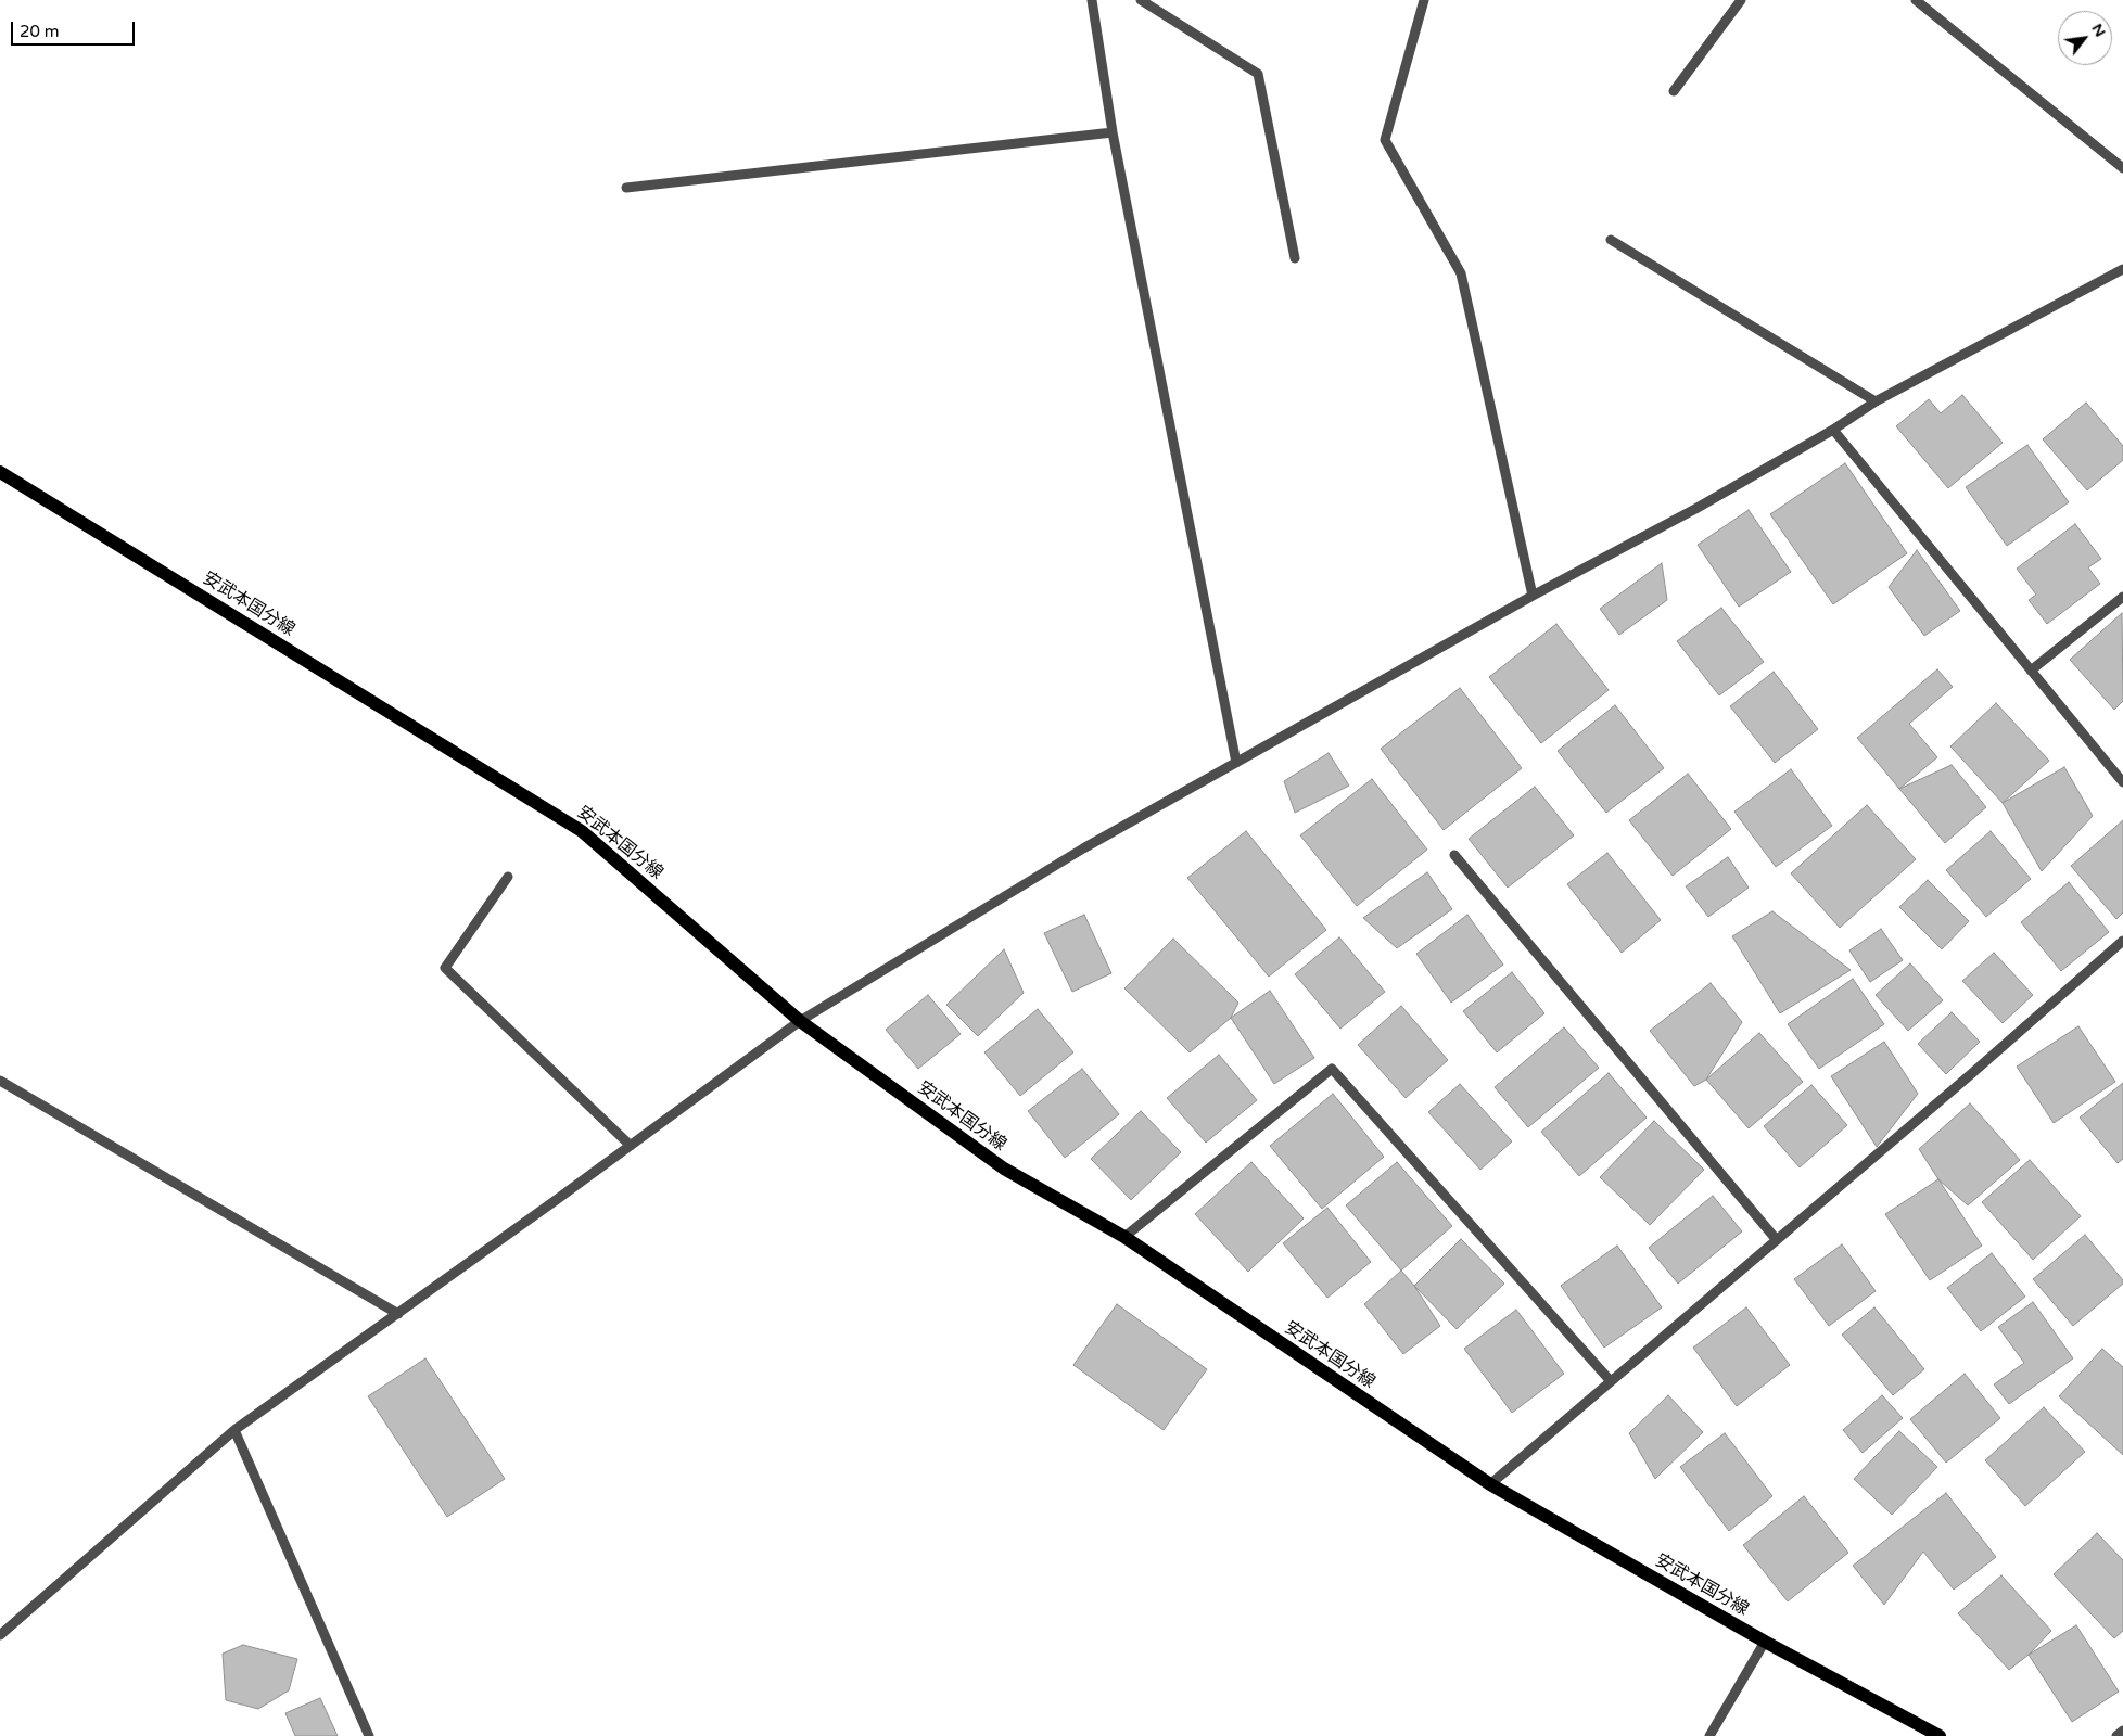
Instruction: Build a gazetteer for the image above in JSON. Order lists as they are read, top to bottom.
{
  "streets": {
    "main road": ["安武本国分線"]
  },
  "scale_bar": "20 m",
  "north": "top right"
}
